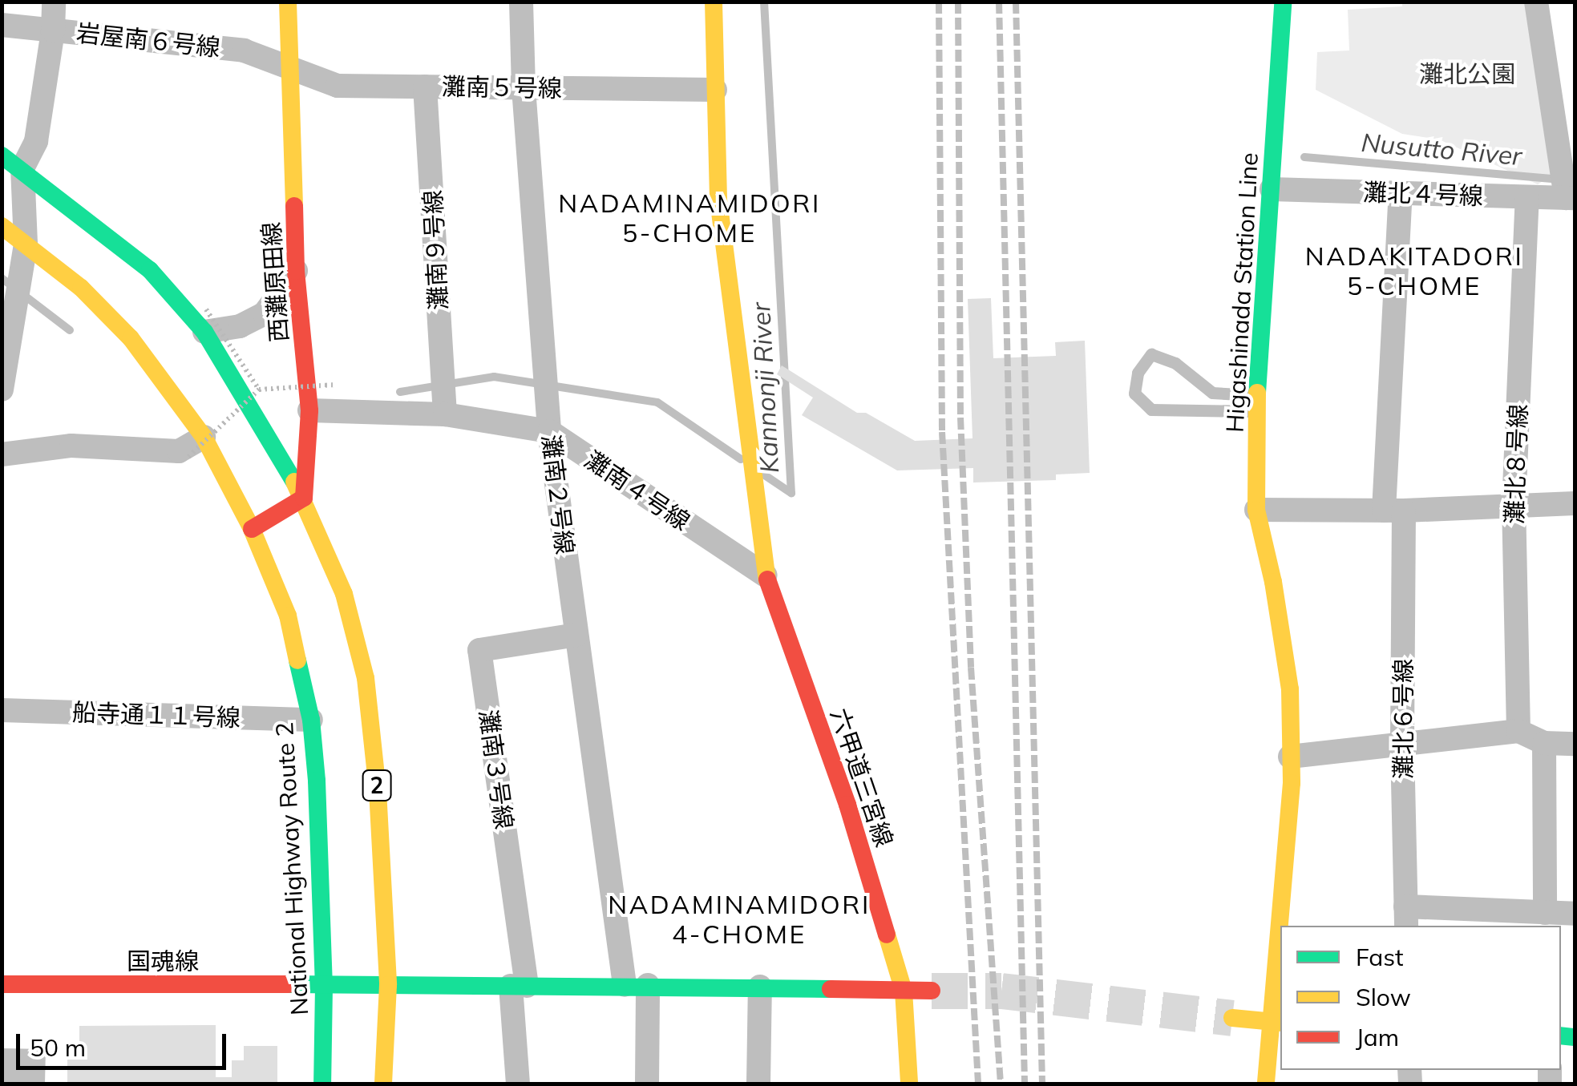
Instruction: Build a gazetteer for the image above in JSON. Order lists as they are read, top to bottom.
{
  "streets": {
    "main road": [
      "西灘原田線",
      "Higashinada Station Line",
      "六甲道三宮線",
      "2",
      "National Highway Route 2",
      "国魂線"
    ],
    "street": [
      "岩屋南６号線",
      "灘南５号線",
      "灘北４号線",
      "灘南９号線",
      "灘北８号線",
      "灘南４号線",
      "灘南２号線",
      "船寺通１１号線",
      "灘北６号線",
      "灘南３号線"
    ]
  },
  "crossings": [
    ["岩屋南６号線", "灘南５号線"],
    ["岩屋南６号線", "西灘原田線"],
    ["灘南５号線", "灘南９号線"],
    ["灘南５号線", "西灘原田線"],
    ["灘南５号線", "灘南２号線"],
    ["灘南５号線", "六甲道三宮線"],
    ["灘北４号線", "Higashinada Station Line"],
    ["灘北４号線", "灘北８号線"],
    ["灘北４号線", "灘北６号線"],
    ["灘南９号線", "灘南４号線"],
    ["西灘原田線", "灘南４号線"],
    ["西灘原田線", "2"],
    ["灘南４号線", "灘南２号線"],
    ["灘南４号線", "六甲道三宮線"],
    ["灘南２号線", "灘南３号線"],
    ["船寺通１１号線", "National Highway Route 2"],
    ["National Highway Route 2", "国魂線"]
  ],
  "districts": ["NADAMINAMIDORI 5-CHOME", "NADAKITADORI 5-CHOME", "NADAMINAMIDORI 4-CHOME"],
  "water": ["Nusutto River", "Kannonji River"],
  "parks": ["灘北公園"],
  "legend": ["Fast", "Slow", "Jam"],
  "scale_bar": "50 m"
}
